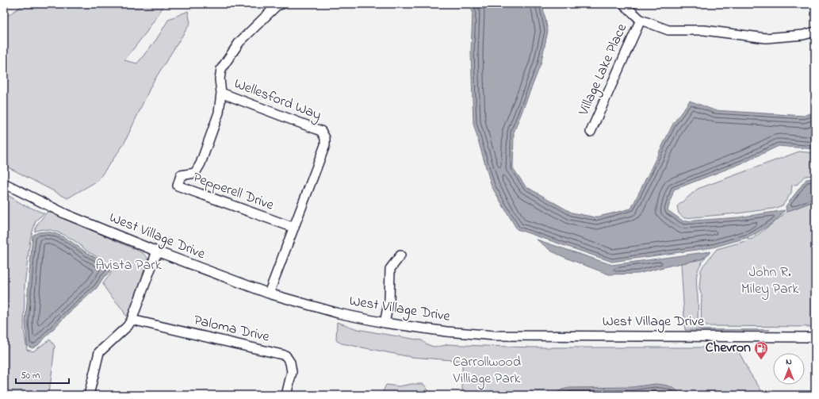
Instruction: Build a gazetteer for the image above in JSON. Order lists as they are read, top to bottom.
{
  "streets": {
    "street": [
      "Village Lake Place",
      "Wellesford Way",
      "Pepperell Drive",
      "West Village Drive",
      "Paloma Drive"
    ]
  },
  "crossings": [
    ["Wellesford Way", "Pepperell Drive"],
    ["Wellesford Way", "West Village Drive"]
  ],
  "parks": ["Avista Park", "John R. Miley Park", "Carrollwood Villiage Park"],
  "places": {
    "fuel station": ["Chevron"]
  },
  "scale_bar": "50 m",
  "north": "top"
}
